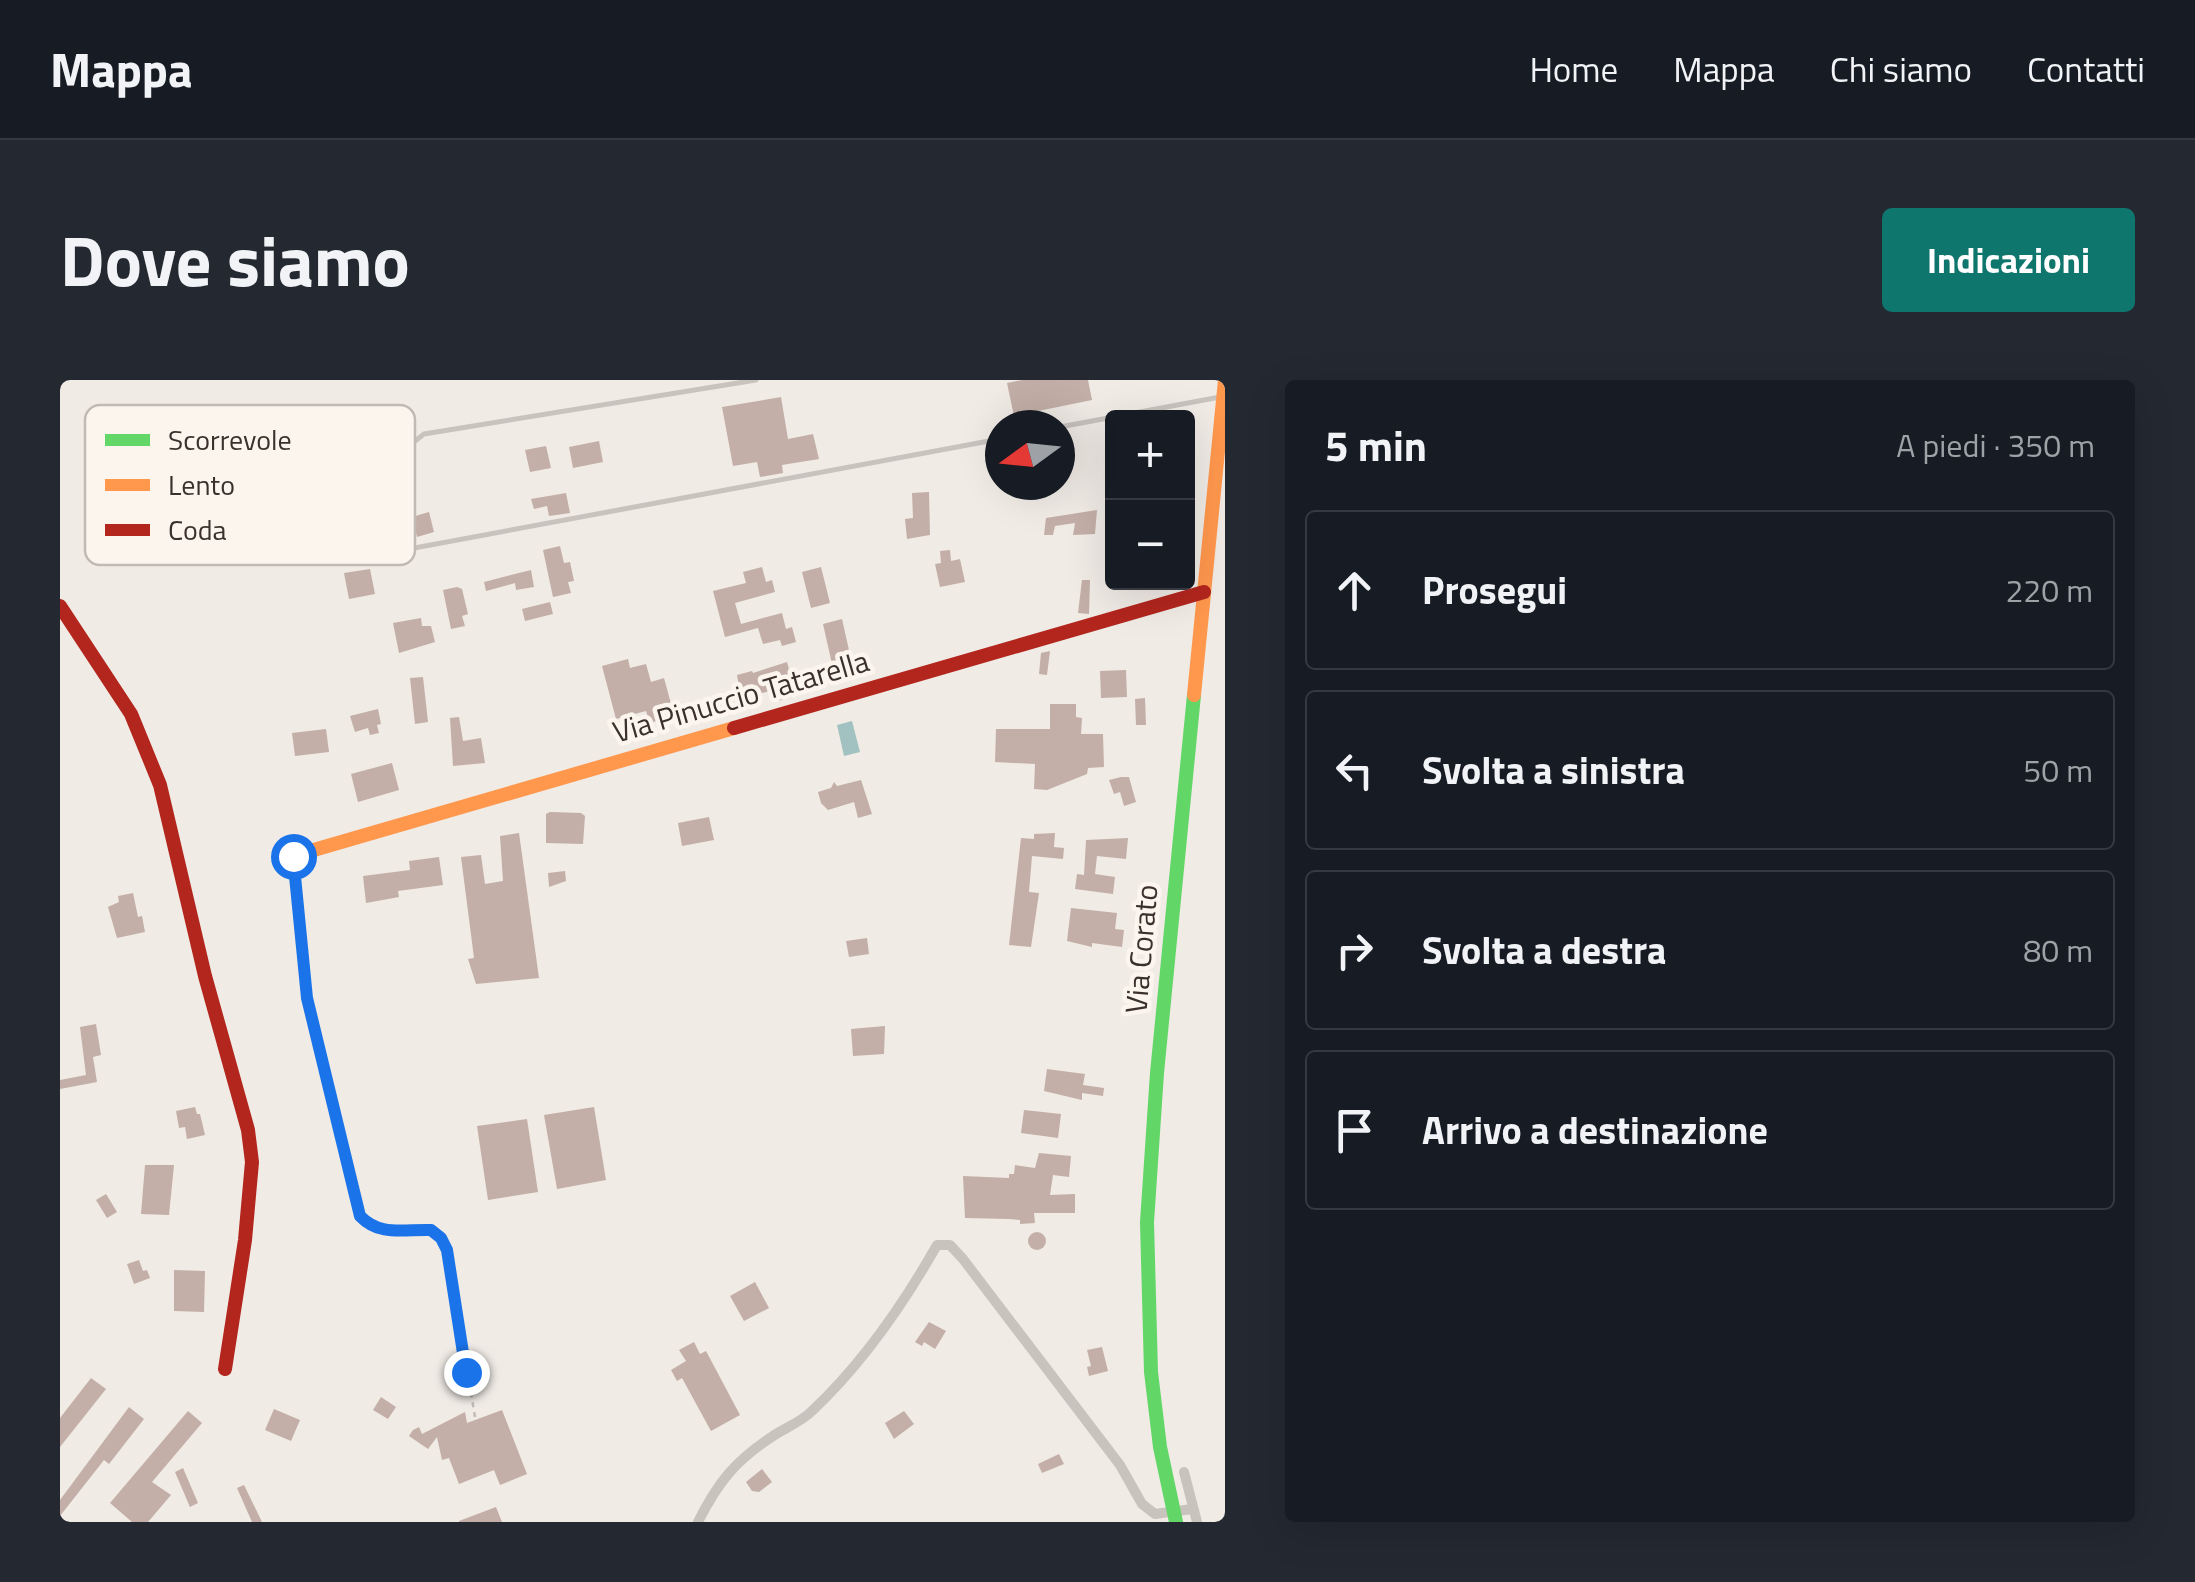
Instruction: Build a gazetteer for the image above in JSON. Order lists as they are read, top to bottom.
{
  "streets": {
    "street": ["Via Pinuccio Tatarella", "Via Corato"]
  },
  "crossings": [
    ["Via Pinuccio Tatarella", "Via Corato"]
  ],
  "legend": ["Scorrevole", "Lento", "Coda"],
  "north": "left",
  "page": {
    "header": "Mappa",
    "nav": [
      "Home",
      "Mappa",
      "Chi siamo",
      "Contatti"
    ],
    "title": "Dove siamo",
    "buttons": "Indicazioni",
    "heading": ["5 min", "A piedi · 350 m"],
    "map_buttons": ["+", "−"],
    "list": [
      ["Prosegui", "220 m"],
      ["Svolta a sinistra", "50 m"],
      ["Svolta a destra", "80 m"],
      "Arrivo a destinazione"
    ]
  }
}
